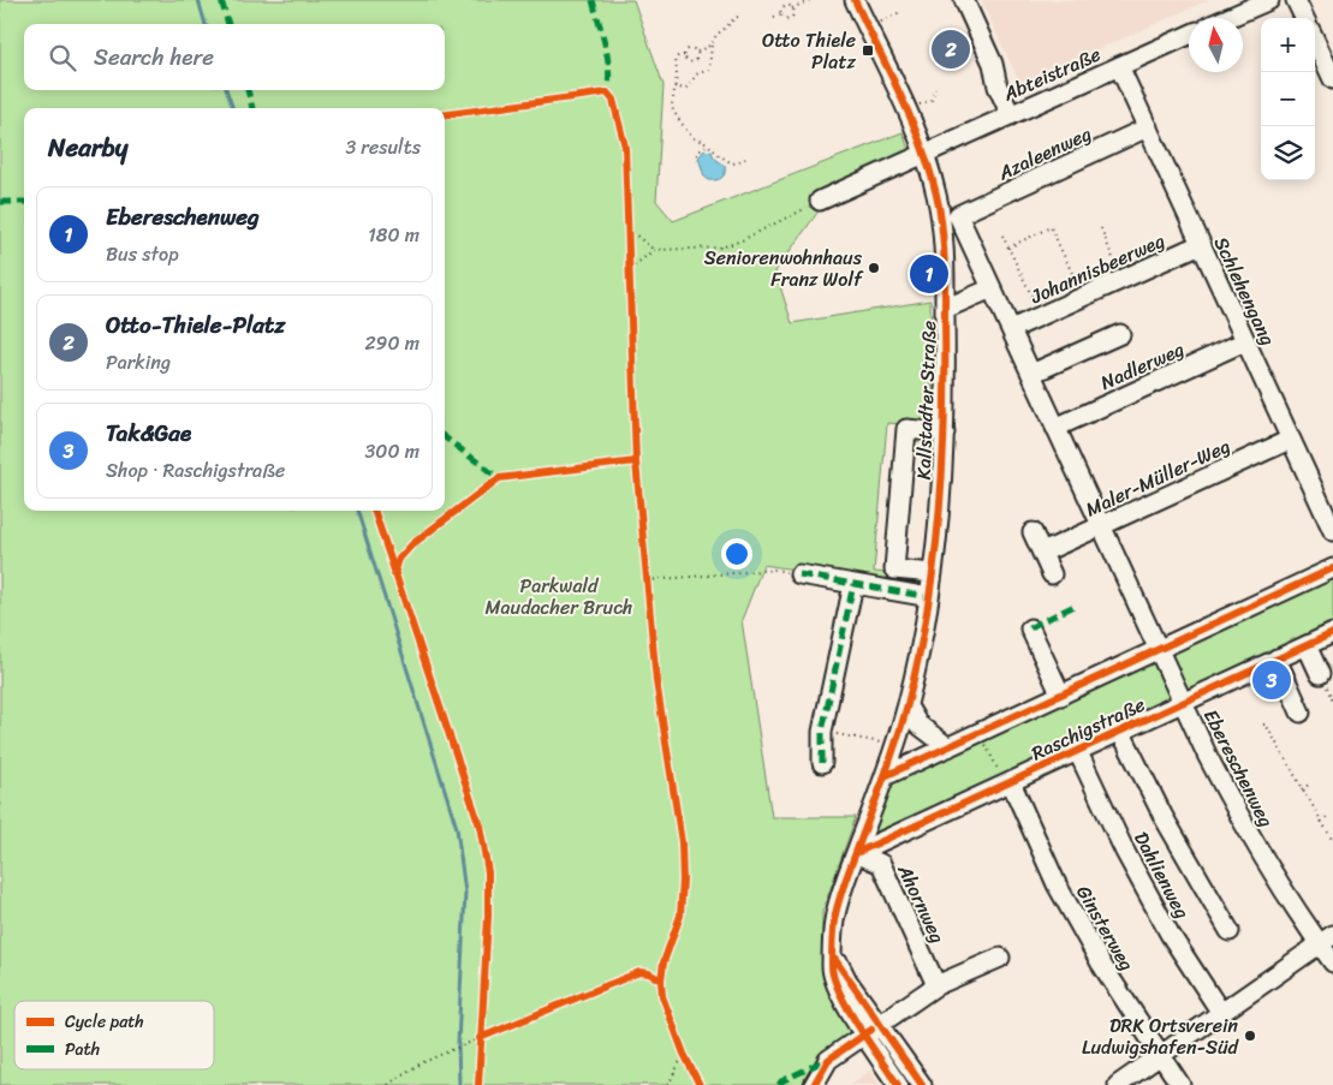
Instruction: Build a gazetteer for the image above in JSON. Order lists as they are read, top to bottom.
{
  "streets": {
    "street": [
      "Abteistraße",
      "Azaleenweg",
      "Johannisbeerweg",
      "Schlehengang",
      "Nadlerweg",
      "Kallstadter Straße",
      "Maler-Müller-Weg",
      "Raschigstraße",
      "Ebereschenweg",
      "Dahlienweg",
      "Ahornweg",
      "Ginsterweg"
    ]
  },
  "crossings": [
    ["Abteistraße", "Schlehengang"],
    ["Abteistraße", "Kallstadter Straße"],
    ["Azaleenweg", "Schlehengang"],
    ["Azaleenweg", "Ebereschenweg"],
    ["Johannisbeerweg", "Schlehengang"],
    ["Johannisbeerweg", "Ebereschenweg"],
    ["Schlehengang", "Nadlerweg"],
    ["Schlehengang", "Maler-Müller-Weg"],
    ["Nadlerweg", "Ebereschenweg"],
    ["Kallstadter Straße", "Raschigstraße"],
    ["Kallstadter Straße", "Ahornweg"],
    ["Maler-Müller-Weg", "Ebereschenweg"],
    ["Raschigstraße", "Ebereschenweg"],
    ["Raschigstraße", "Dahlienweg"],
    ["Raschigstraße", "Ahornweg"],
    ["Raschigstraße", "Ginsterweg"]
  ],
  "parks": ["Parkwald Maudacher Bruch"],
  "places": {
    "transit": ["Otto Thiele Platz"],
    "other": ["Seniorenwohnhaus Franz Wolf", "DRK Ortsverein Ludwigshafen-Süd"]
  },
  "legend": ["Cycle path", "Path"],
  "north": "top",
  "page": {
    "map_buttons": ["+", "−"],
    "search": "Search here",
    "pins": ["2", "1", "3"],
    "heading": ["Nearby", "3 results"],
    "list": [
      {
        "mark": "1",
        "name": "Ebereschenweg",
        "note": "Bus stop",
        "value": "180 m"
      },
      {
        "mark": "2",
        "name": "Otto-Thiele-Platz",
        "note": "Parking",
        "value": "290 m"
      },
      {
        "mark": "3",
        "name": "Tak&Gae",
        "note": "Shop · Raschigstraße",
        "value": "300 m"
      }
    ]
  }
}
